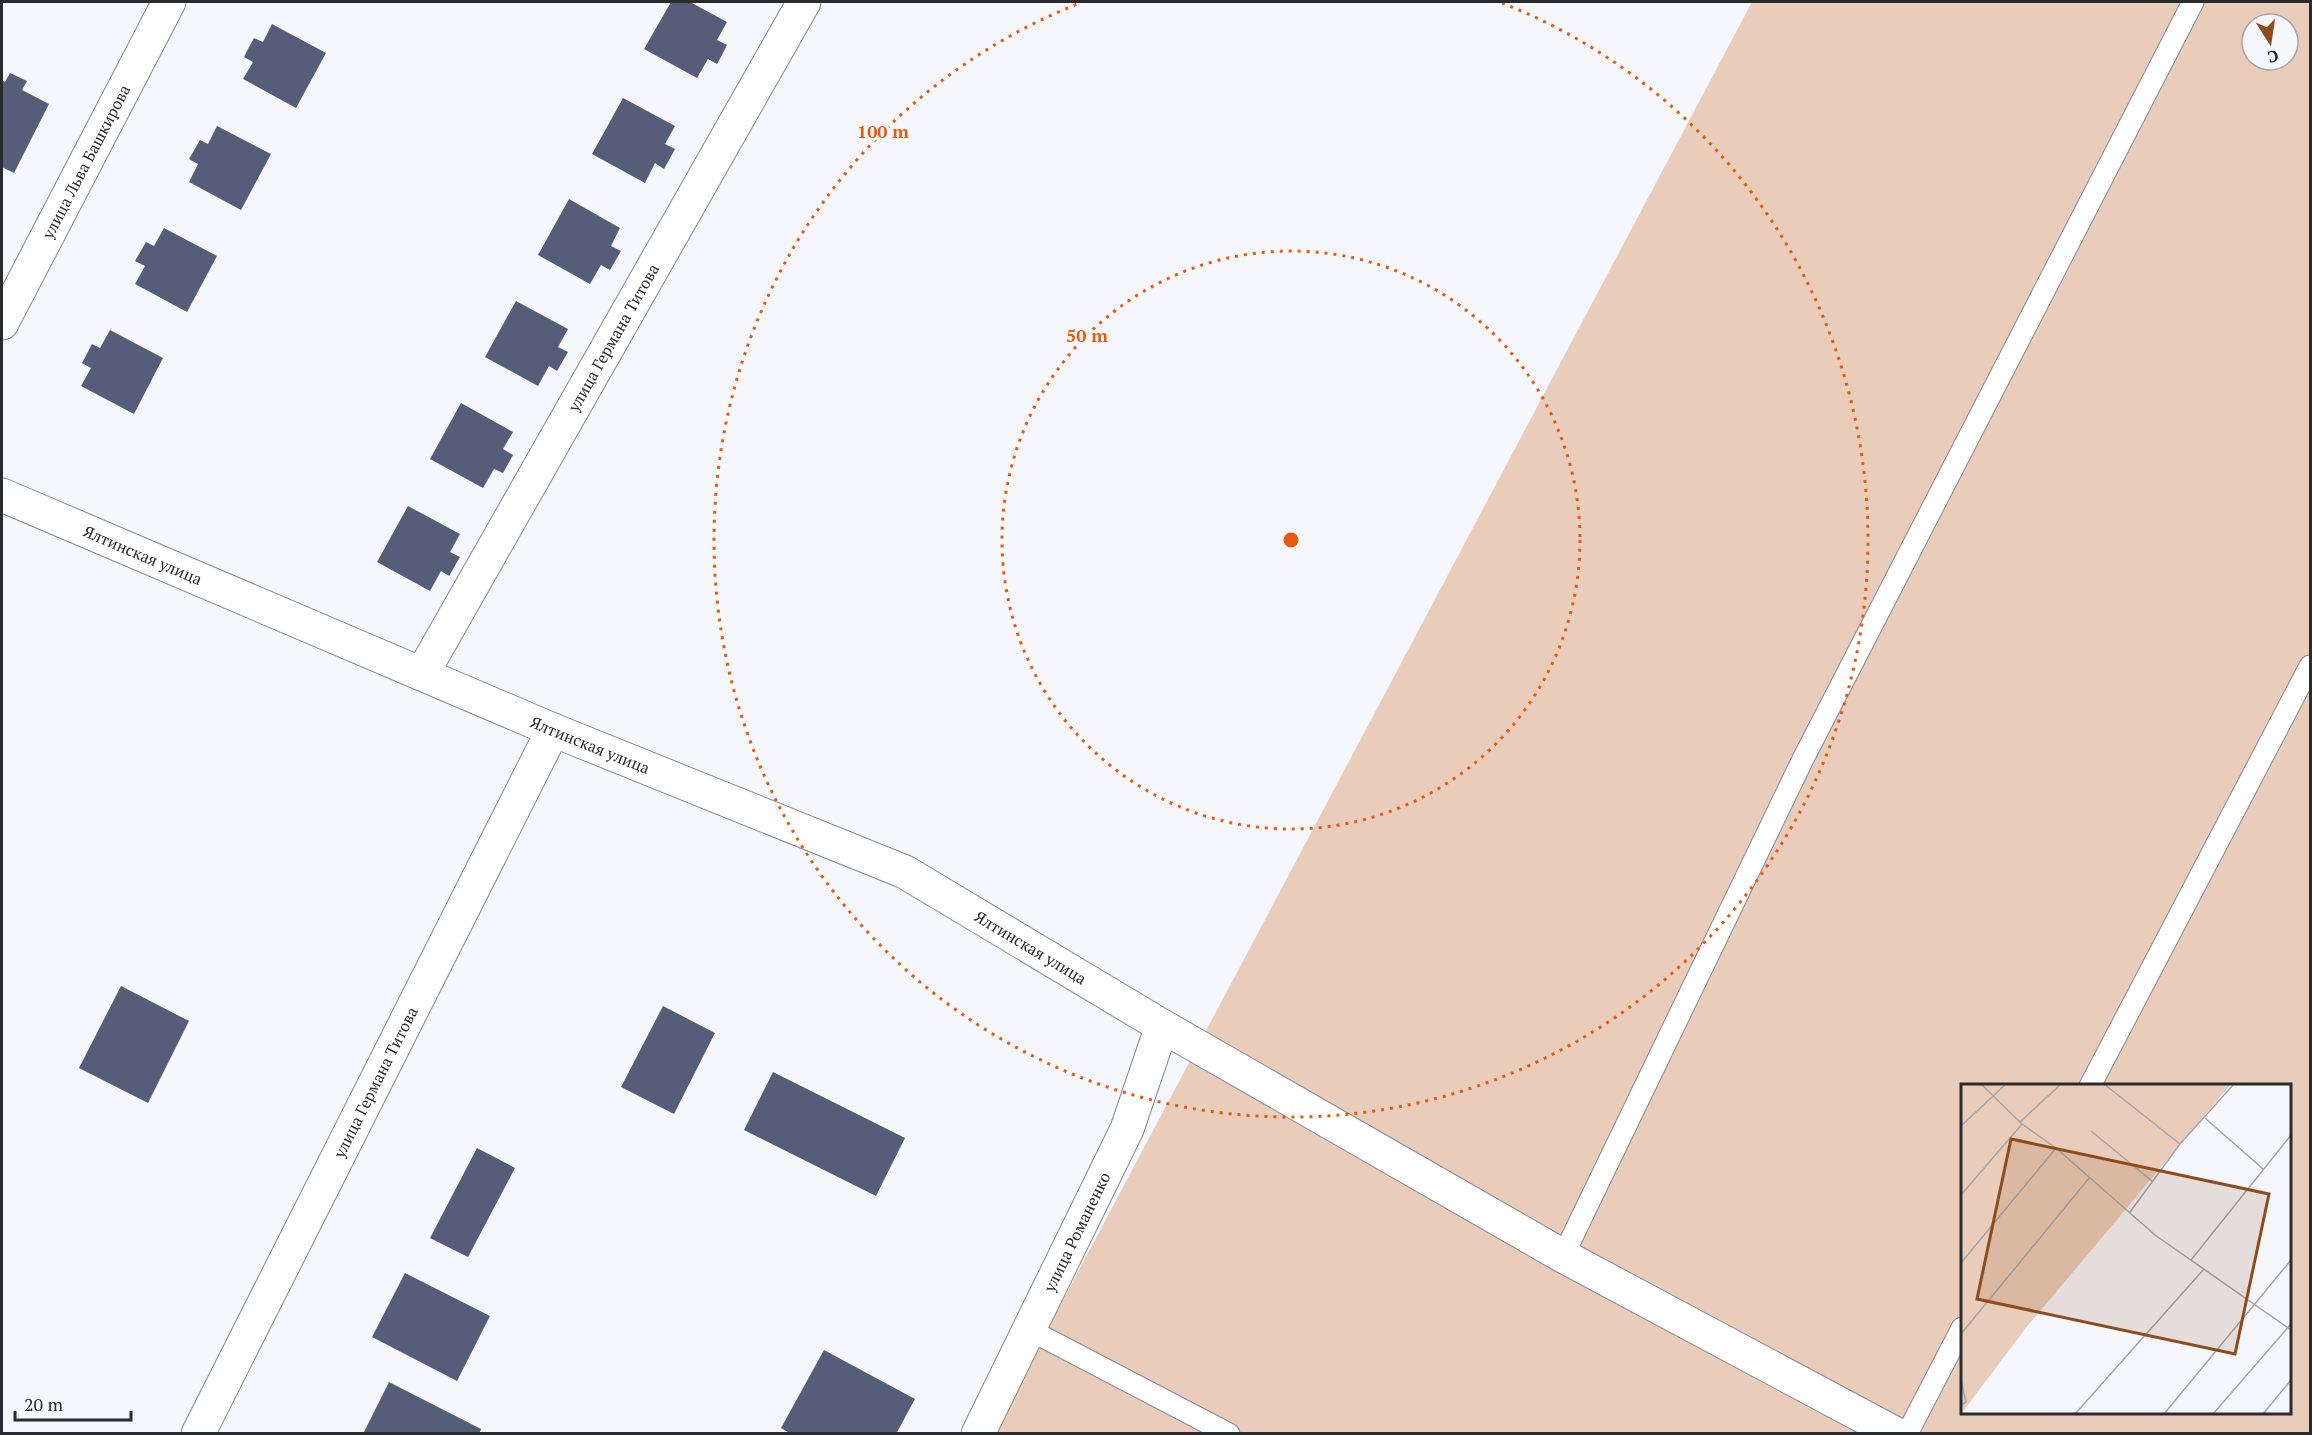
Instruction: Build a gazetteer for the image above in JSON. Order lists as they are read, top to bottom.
{
  "streets": {
    "street": [
      "улица Льва Башкирова",
      "улица Германа Титова",
      "Ялтинская улица",
      "улица Романенко"
    ]
  },
  "crossings": [
    ["улица Германа Титова", "Ялтинская улица"],
    ["Ялтинская улица", "улица Романенко"]
  ],
  "scale_bar": "20 m",
  "north": "bottom",
  "rings": ["100 m", "50 m"]
}
